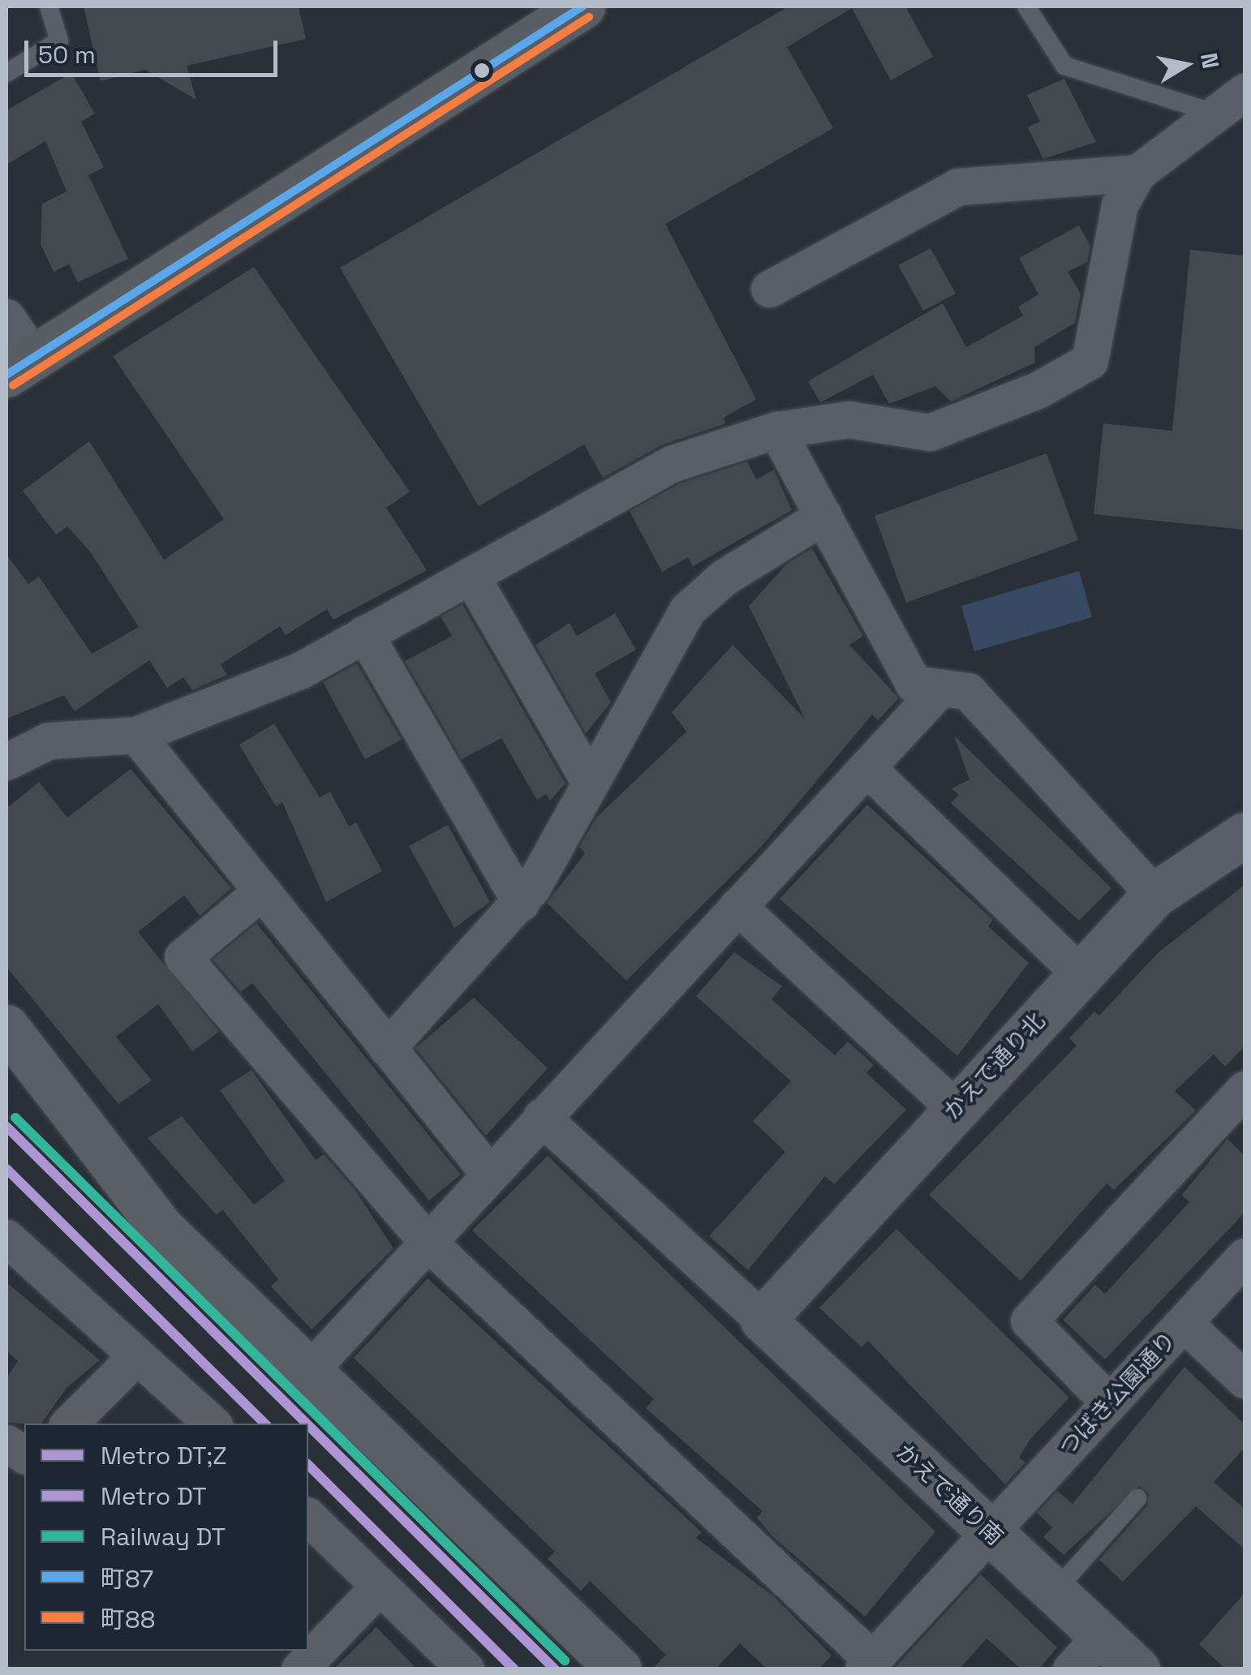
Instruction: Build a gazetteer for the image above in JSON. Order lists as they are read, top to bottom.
{
  "streets": {
    "street": ["かえで通り北", "つばき公園通り", "かえで通り南"]
  },
  "crossings": [
    ["かえで通り北", "かえで通り南"],
    ["つばき公園通り", "かえで通り南"]
  ],
  "lines": [
    "transit line 町87",
    "transit line 町88",
    "rail line DT",
    "metro line DT;Z",
    "metro line DT"
  ],
  "legend": [
    "Metro DT;Z",
    "Metro DT",
    "Railway DT",
    "町87",
    "町88"
  ],
  "scale_bar": "50 m",
  "north": "right"
}
